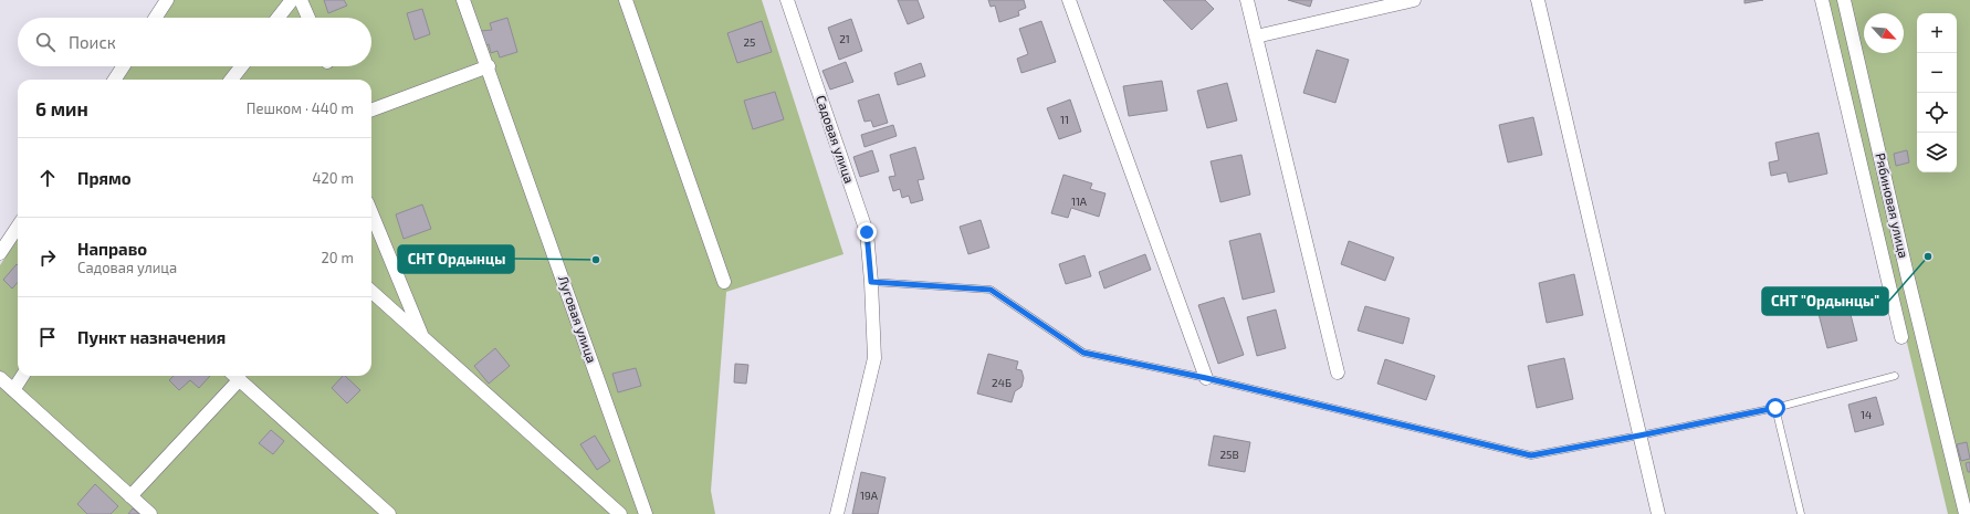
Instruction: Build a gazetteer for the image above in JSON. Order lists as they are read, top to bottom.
{
  "streets": {
    "street": ["Садовая улица", "Рябиновая улица", "Луговая улица"]
  },
  "places": ["СНТ \"Ордынцы\"", "СНТ Ордынцы"],
  "house_numbers": [
    "21",
    "25",
    "11",
    "11А",
    "24Б",
    "14",
    "25В",
    "19А"
  ],
  "north": "bottom right",
  "page": {
    "map_buttons": ["+", "−"],
    "search": "Поиск",
    "heading": ["6 мин", "Пешком · 440 m"],
    "list": [
      ["Прямо", "420 m"],
      ["Направо", "Садовая улица", "20 m"],
      "Пункт назначения"
    ]
  }
}
